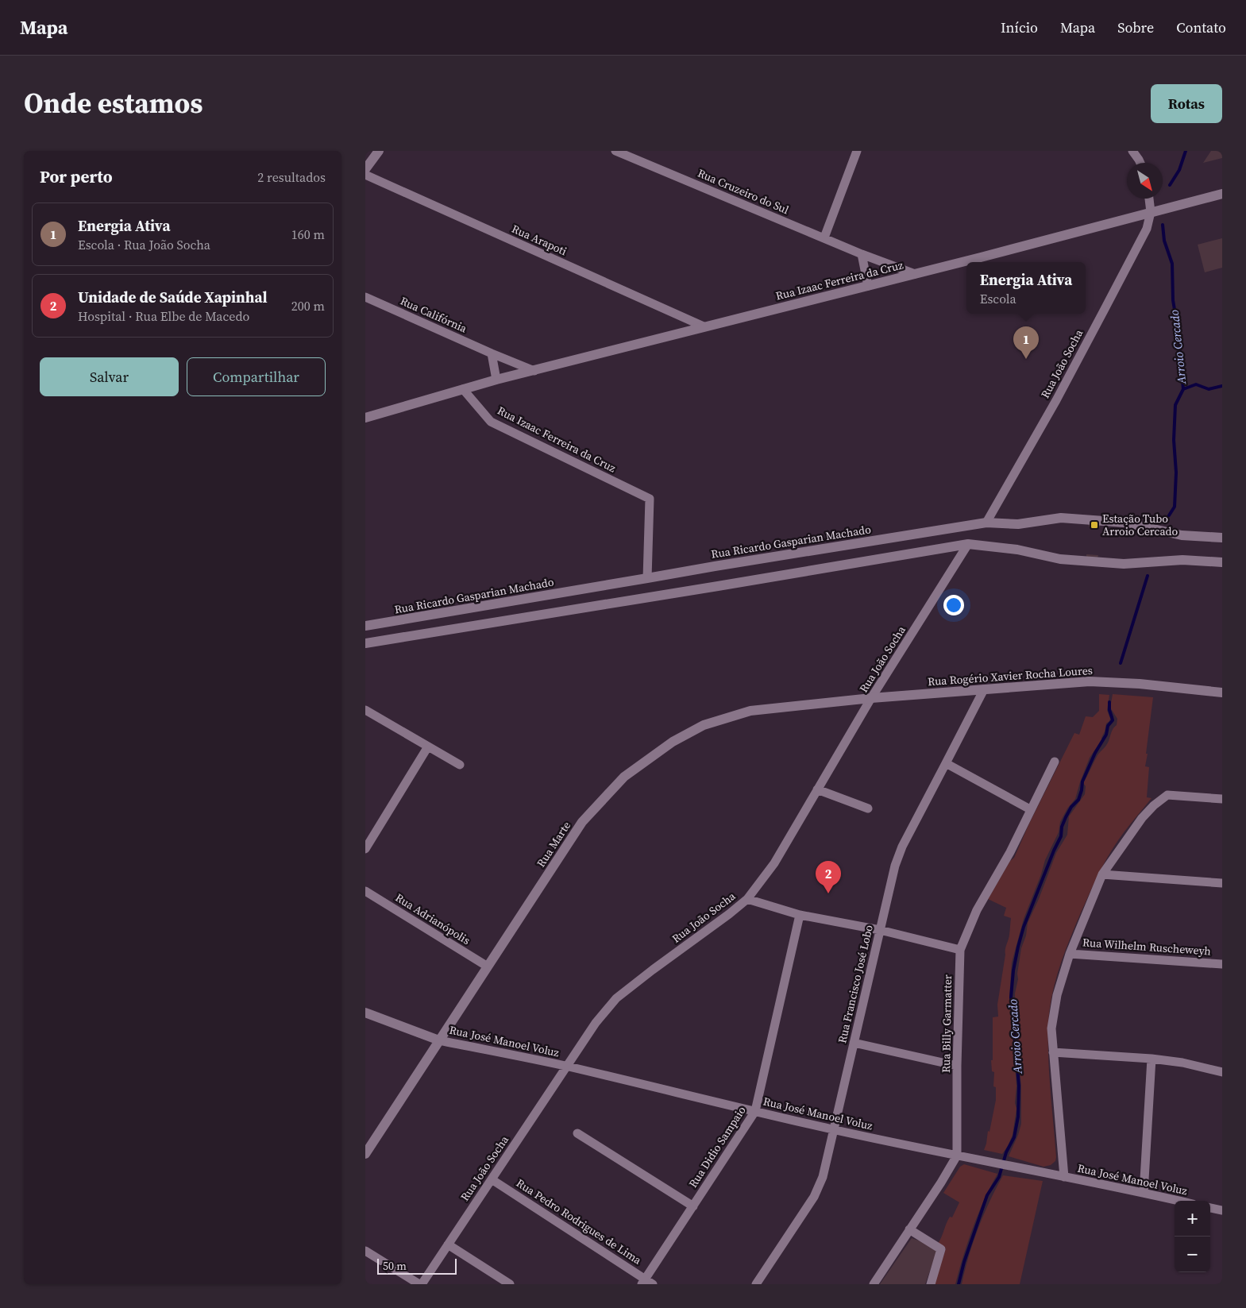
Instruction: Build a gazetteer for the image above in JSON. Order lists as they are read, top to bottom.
{
  "streets": {
    "street": [
      "Rua Cruzeiro do Sul",
      "Rua Arapoti",
      "Rua Izaac Ferreira da Cruz",
      "Rua Califórnia",
      "Rua João Socha",
      "Rua Ricardo Gasparian Machado",
      "Rua Rogério Xavier Rocha Loures",
      "Rua Marte",
      "Rua Adrianópolis",
      "Rua Wilhelm Ruscheweyh",
      "Rua Francisco José Lobo",
      "Rua Billy Garmatter",
      "Rua José Manoel Voluz",
      "Rua Didio Sampaio",
      "Rua Pedro Rodrigues de Lima"
    ]
  },
  "crossings": [
    ["Rua Cruzeiro do Sul", "Rua Izaac Ferreira da Cruz"],
    ["Rua Arapoti", "Rua Izaac Ferreira da Cruz"],
    ["Rua Izaac Ferreira da Cruz", "Rua Califórnia"],
    ["Rua Izaac Ferreira da Cruz", "Rua João Socha"],
    ["Rua Izaac Ferreira da Cruz", "Rua Ricardo Gasparian Machado"],
    ["Rua João Socha", "Rua Ricardo Gasparian Machado"],
    ["Rua João Socha", "Rua Rogério Xavier Rocha Loures"],
    ["Rua João Socha", "Rua Marte"],
    ["Rua João Socha", "Rua José Manoel Voluz"],
    ["Rua João Socha", "Rua Pedro Rodrigues de Lima"],
    ["Rua Rogério Xavier Rocha Loures", "Rua Marte"],
    ["Rua Rogério Xavier Rocha Loures", "Rua Francisco José Lobo"],
    ["Rua Marte", "Rua Adrianópolis"],
    ["Rua Marte", "Rua José Manoel Voluz"],
    ["Rua Francisco José Lobo", "Rua José Manoel Voluz"],
    ["Rua Billy Garmatter", "Rua José Manoel Voluz"],
    ["Rua José Manoel Voluz", "Rua Didio Sampaio"],
    ["Rua Didio Sampaio", "Rua Pedro Rodrigues de Lima"]
  ],
  "water": ["Arroio Cercado"],
  "places": {
    "transit": ["Estação Tubo Arroio Cercado"]
  },
  "scale_bar": "50 m",
  "north": "bottom right",
  "page": {
    "header": "Mapa",
    "nav": [
      "Início",
      "Mapa",
      "Sobre",
      "Contato"
    ],
    "title": "Onde estamos",
    "buttons": [
      "Rotas",
      ["Salvar", "Compartilhar"]
    ],
    "heading": ["Por perto", "2 resultados"],
    "list": [
      {
        "mark": "1",
        "name": "Energia Ativa",
        "note": "Escola · Rua João Socha",
        "value": "160 m"
      },
      {
        "mark": "2",
        "name": "Unidade de Saúde Xapinhal",
        "note": "Hospital · Rua Elbe de Macedo",
        "value": "200 m"
      }
    ],
    "popup": ["Energia Ativa", "Escola"],
    "pins": ["1", "2"],
    "map_buttons": ["+", "−"],
    "scale": "50 m"
  }
}
